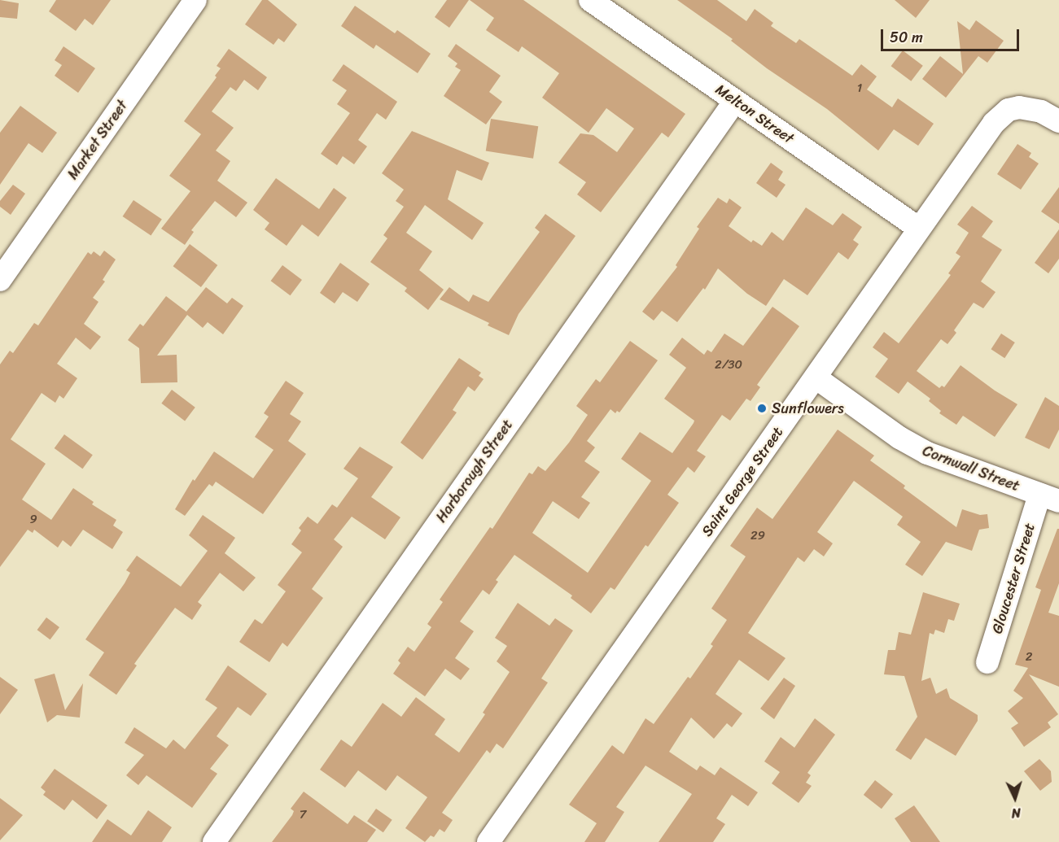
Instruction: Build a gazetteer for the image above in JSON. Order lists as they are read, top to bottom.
{
  "streets": {
    "street": [
      "Melton Street",
      "Market Street",
      "Cornwall Street",
      "Harborough Street",
      "Saint George Street",
      "Gloucester Street"
    ]
  },
  "crossings": [
    ["Melton Street", "Harborough Street"],
    ["Melton Street", "Saint George Street"],
    ["Cornwall Street", "Saint George Street"],
    ["Cornwall Street", "Gloucester Street"]
  ],
  "places": ["Sunflowers"],
  "house_numbers": [
    "1",
    "2/30",
    "9",
    "29",
    "2",
    "7"
  ],
  "scale_bar": "50 m",
  "north": "bottom"
}
